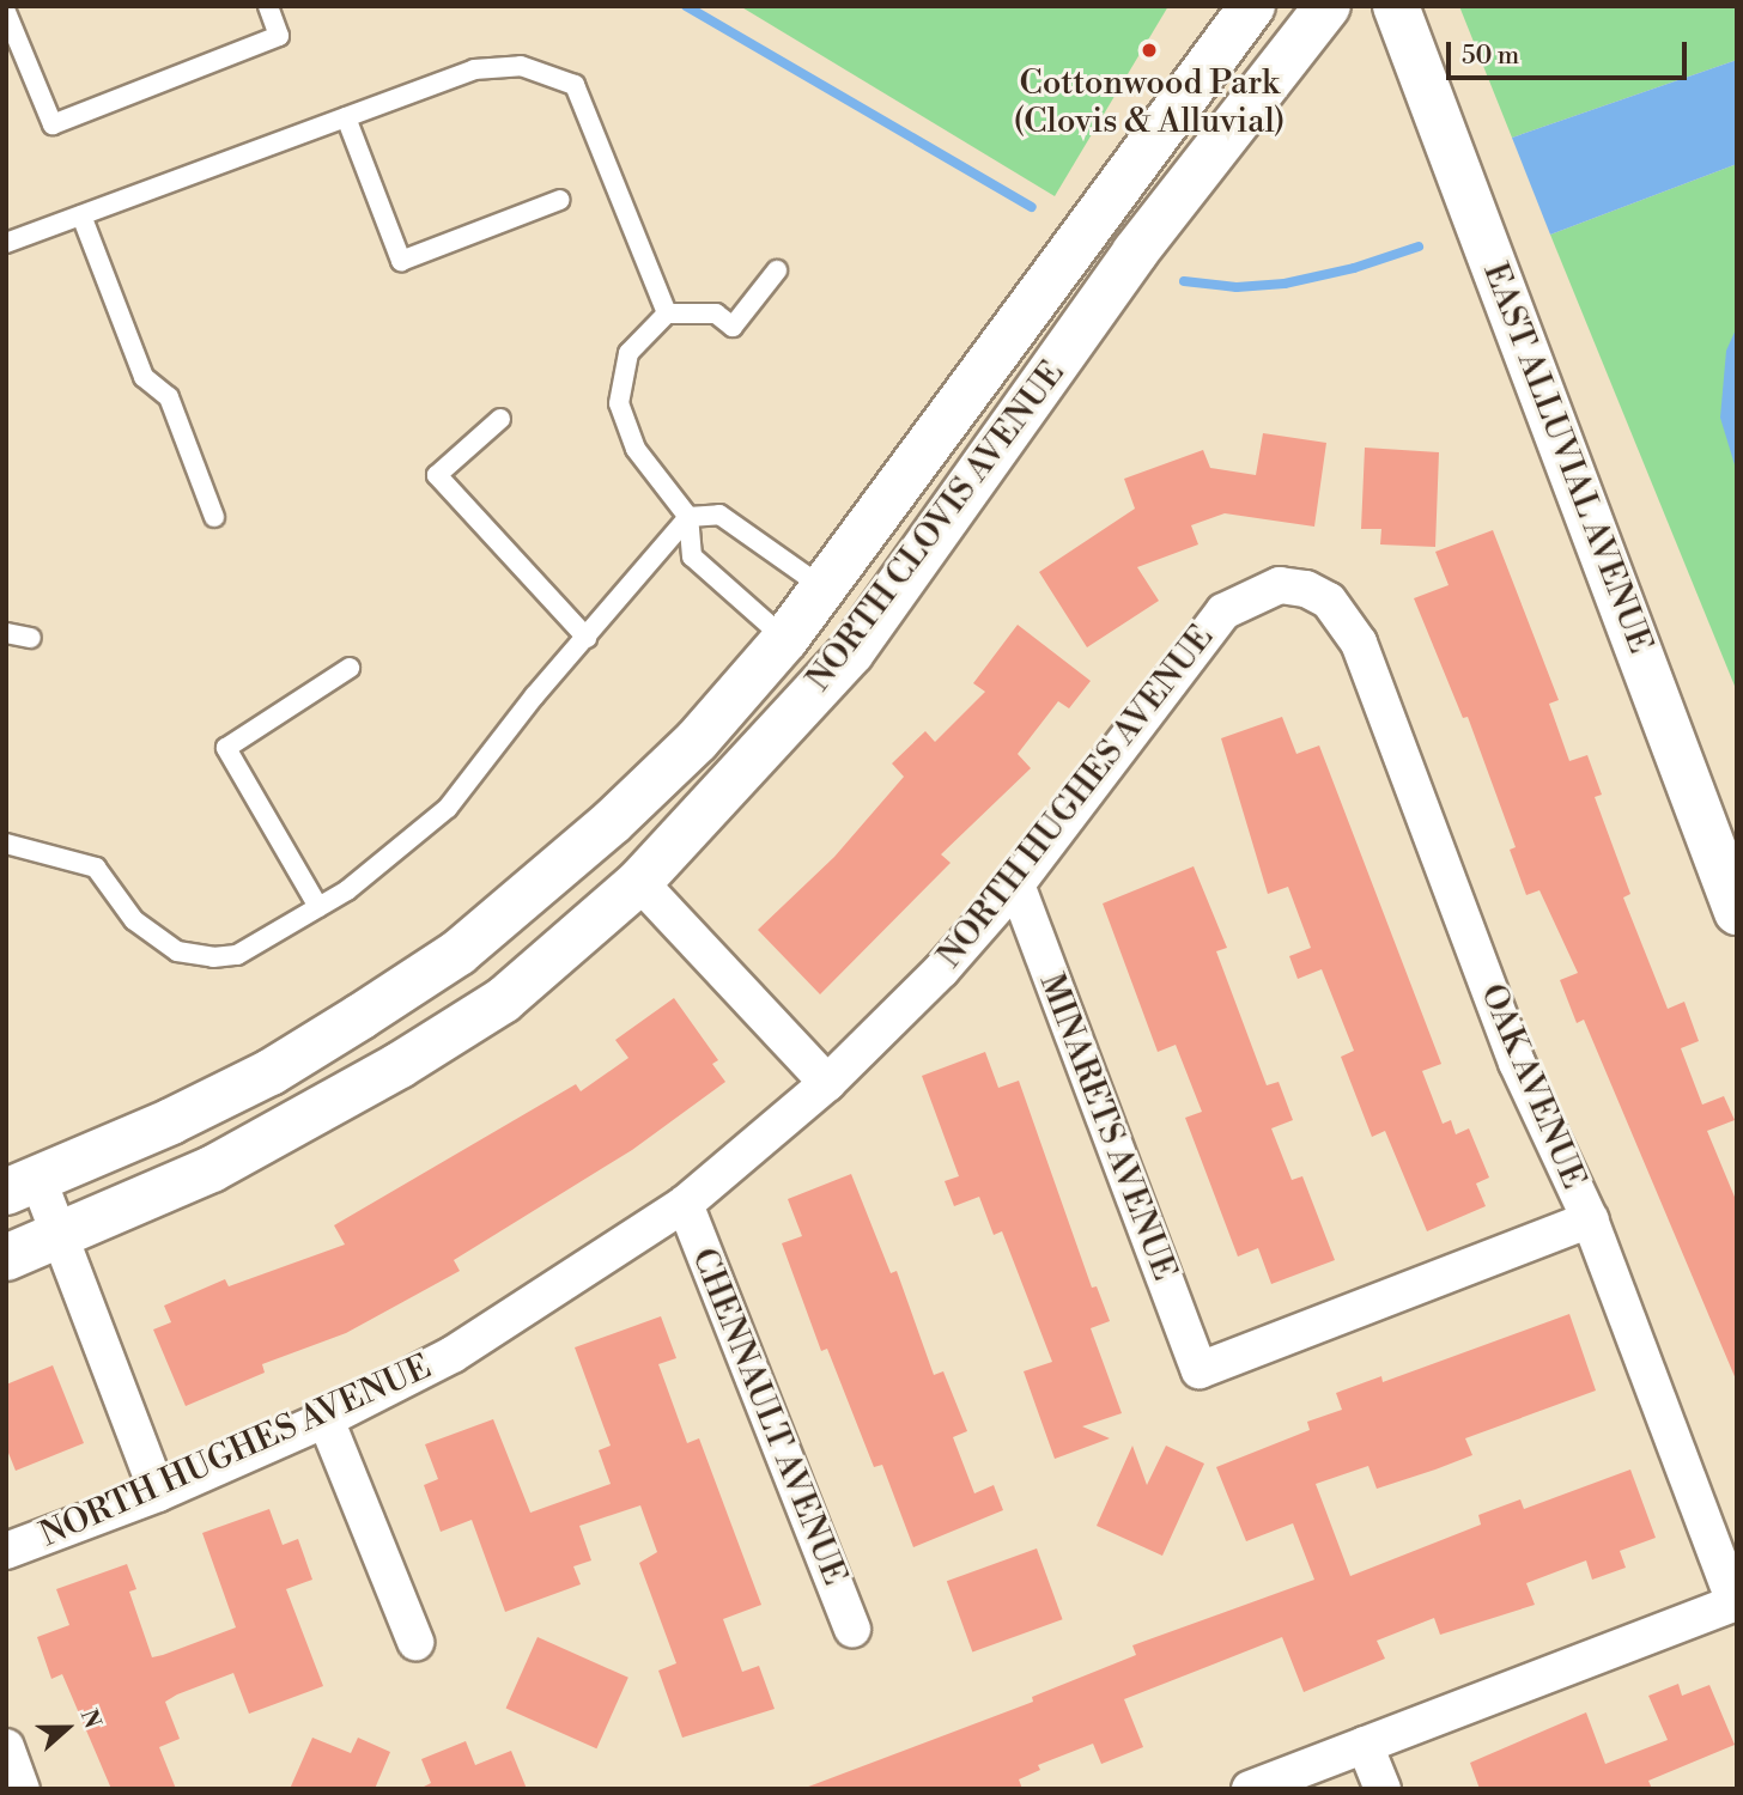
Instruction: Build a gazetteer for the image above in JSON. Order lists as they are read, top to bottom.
{
  "streets": {
    "main road": ["EAST ALLUVIAL AVENUE", "NORTH CLOVIS AVENUE"],
    "street": [
      "NORTH HUGHES AVENUE",
      "OAK AVENUE",
      "MINARETS AVENUE",
      "CHENNAULT AVENUE"
    ]
  },
  "crossings": [
    ["NORTH HUGHES AVENUE", "OAK AVENUE"],
    ["NORTH HUGHES AVENUE", "MINARETS AVENUE"],
    ["NORTH HUGHES AVENUE", "CHENNAULT AVENUE"],
    ["OAK AVENUE", "MINARETS AVENUE"]
  ],
  "places": ["Cottonwood Park (Clovis & Alluvial)"],
  "scale_bar": "50 m",
  "north": "right"
}
